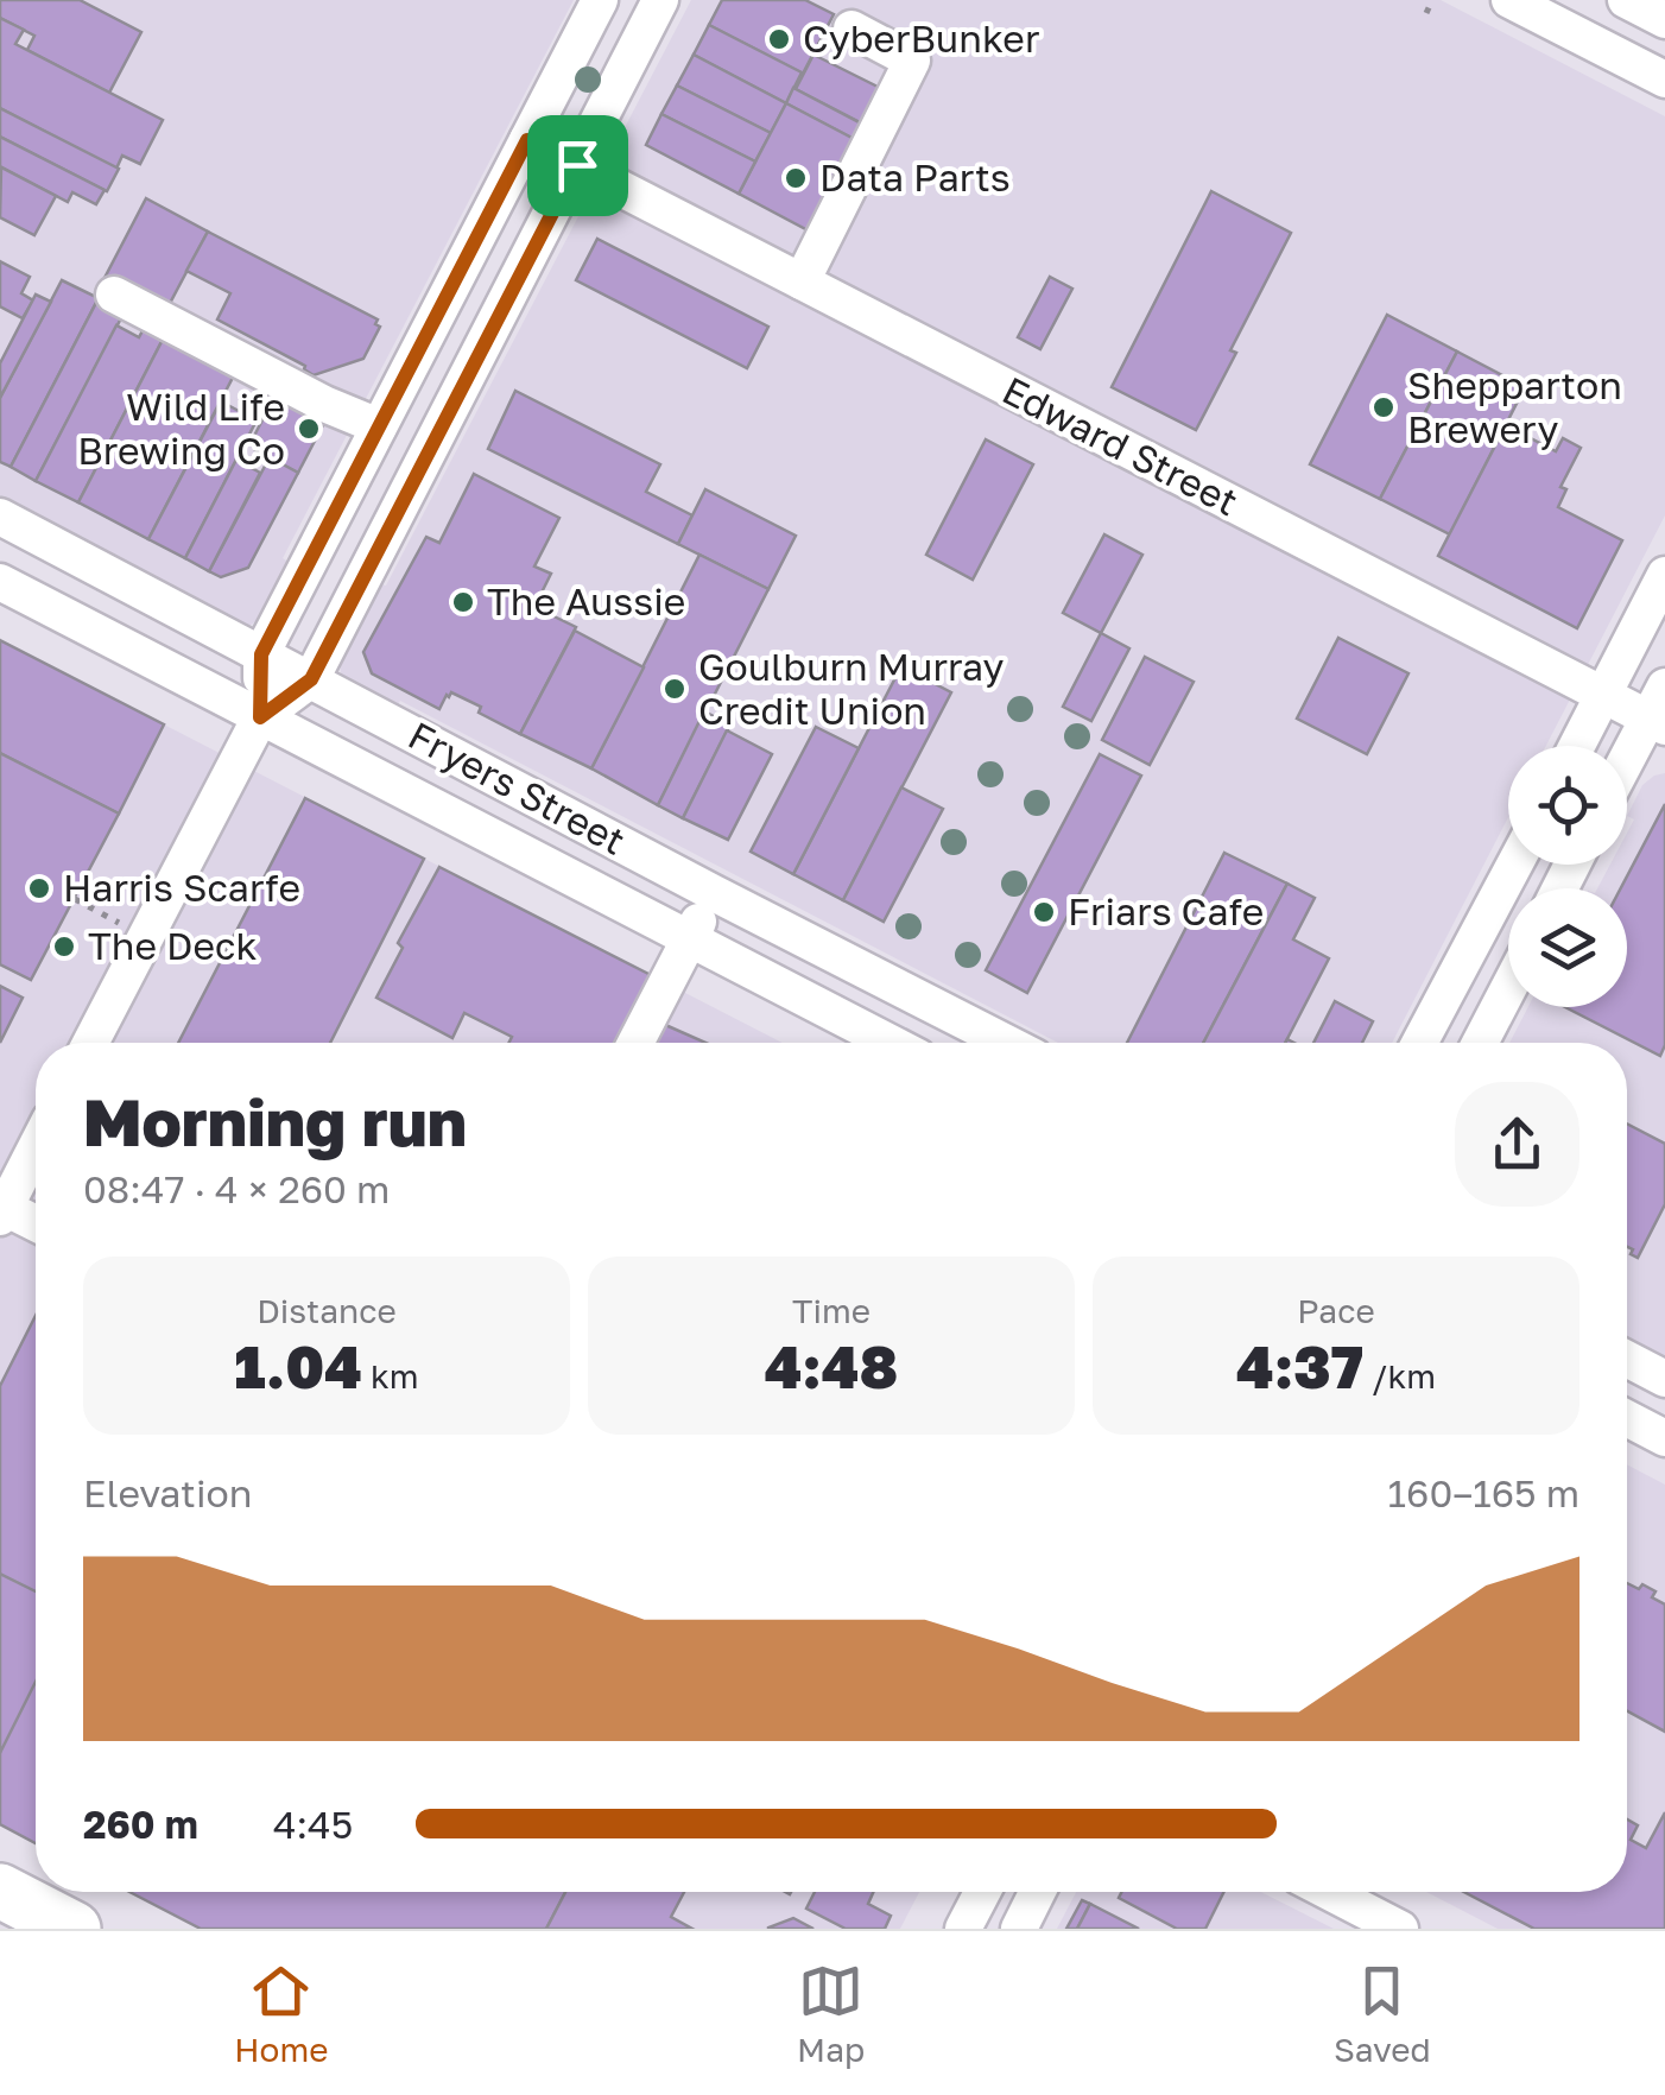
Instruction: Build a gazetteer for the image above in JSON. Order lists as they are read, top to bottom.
{
  "streets": {
    "street": ["Edward Street", "Fryers Street"]
  },
  "places": [
    "CyberBunker",
    "Data Parts",
    "Shepparton Brewery",
    "Wild Life Brewing Co",
    "The Aussie",
    "Goulburn Murray Credit Union",
    "Harris Scarfe",
    "Friars Cafe",
    "The Deck"
  ],
  "page": {
    "heading": ["Morning run", "08:47 · 4 × 260 m"],
    "stats": [
      ["Distance", "1.04 km"],
      ["Time", "4:48"],
      ["Pace", "4:37 /km"]
    ],
    "chart": ["Elevation", "160–165 m"],
    "list": [
      {
        "name": "260 m",
        "note": "4:45"
      }
    ],
    "tabs": ["Home", "Map", "Saved"]
  }
}
